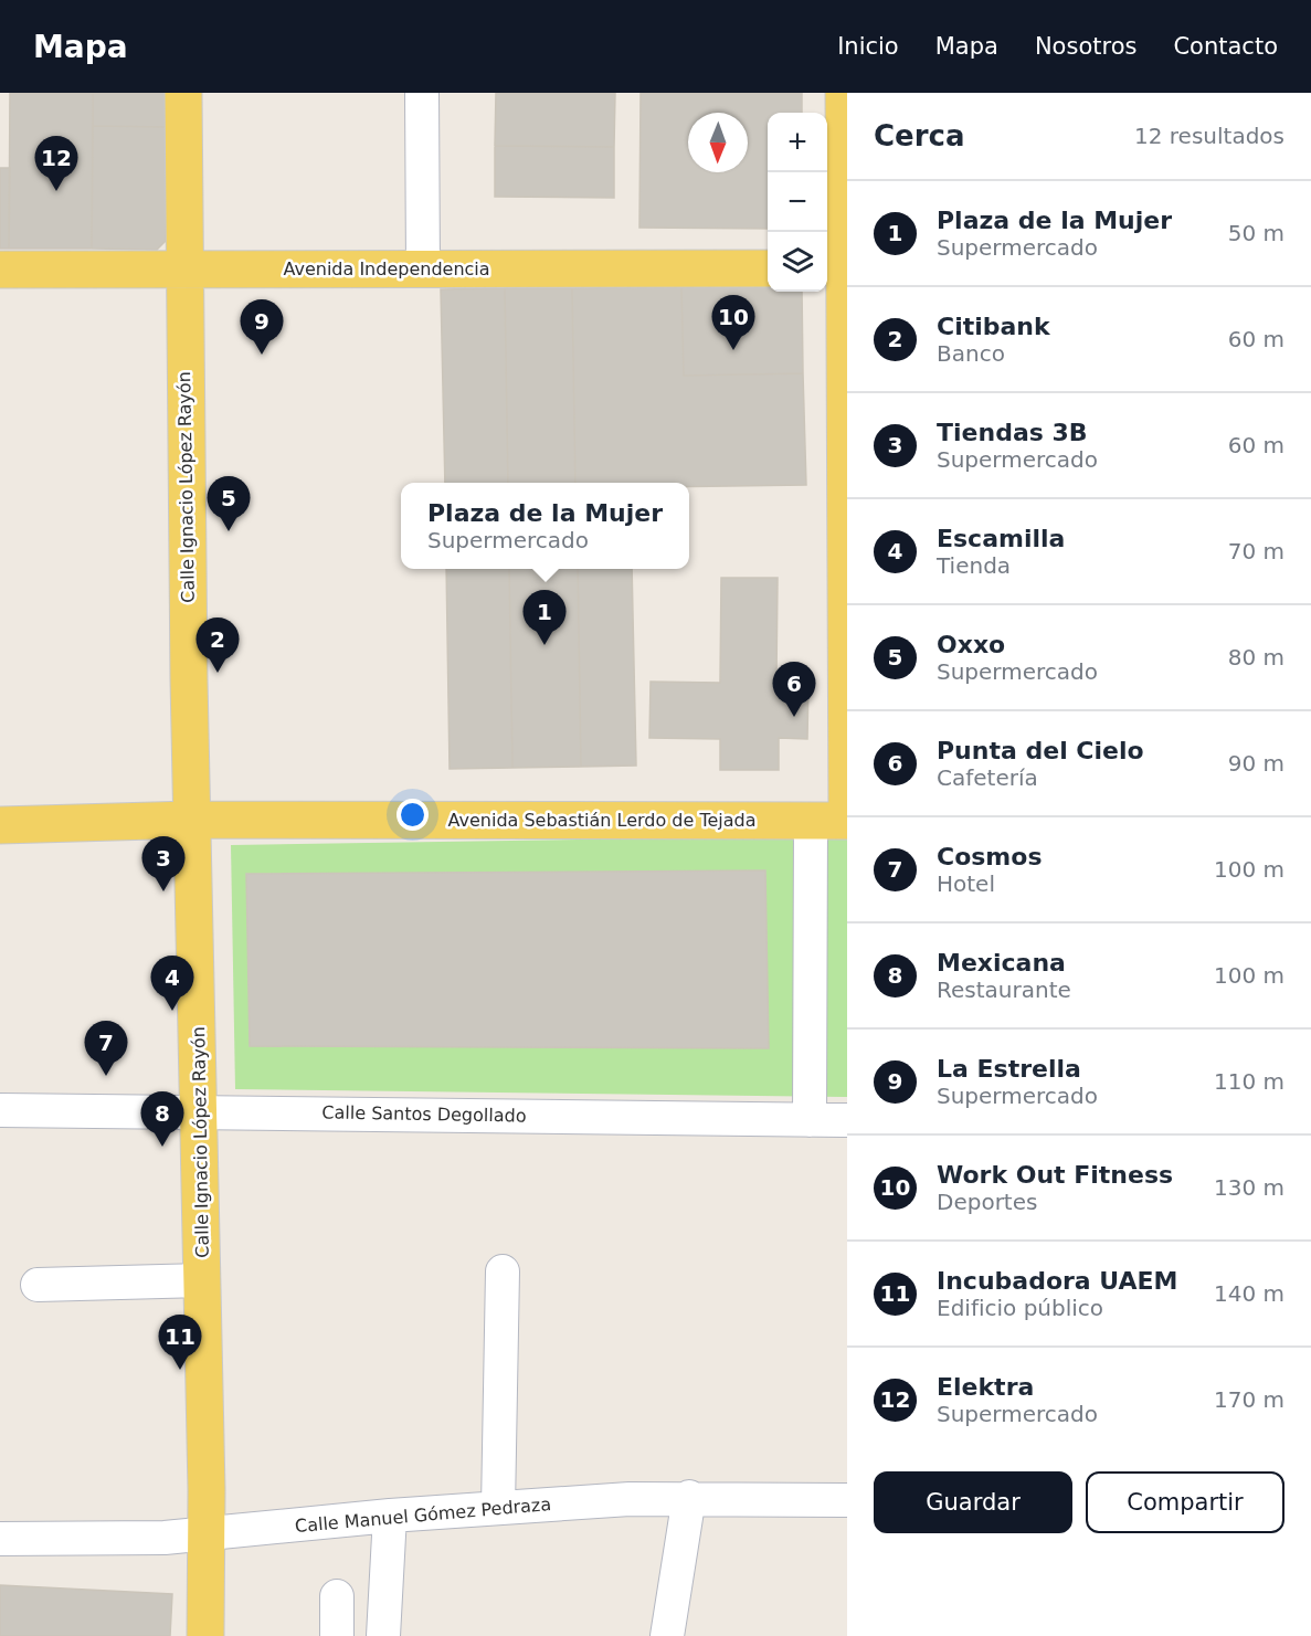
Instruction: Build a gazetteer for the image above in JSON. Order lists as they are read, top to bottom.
{
  "streets": {
    "main road": ["Avenida Independencia", "Calle Ignacio López Rayón", "Avenida Sebastián Lerdo de Tejada"],
    "street": ["Calle Santos Degollado", "Calle Manuel Gómez Pedraza"]
  },
  "crossings": [
    ["Avenida Independencia", "Calle Ignacio López Rayón"],
    ["Calle Ignacio López Rayón", "Avenida Sebastián Lerdo de Tejada"],
    ["Calle Ignacio López Rayón", "Calle Santos Degollado"],
    ["Calle Ignacio López Rayón", "Calle Manuel Gómez Pedraza"]
  ],
  "north": "bottom",
  "page": {
    "header": "Mapa",
    "nav": [
      "Inicio",
      "Mapa",
      "Nosotros",
      "Contacto"
    ],
    "heading": ["Cerca", "12 resultados"],
    "map_buttons": ["+", "−"],
    "pins": [
      "12",
      "10",
      "9",
      "5",
      "1",
      "2",
      "6",
      "3",
      "4",
      "7",
      "8",
      "11"
    ],
    "list": [
      {
        "mark": "1",
        "name": "Plaza de la Mujer",
        "note": "Supermercado",
        "value": "50 m"
      },
      {
        "mark": "2",
        "name": "Citibank",
        "note": "Banco",
        "value": "60 m"
      },
      {
        "mark": "3",
        "name": "Tiendas 3B",
        "note": "Supermercado",
        "value": "60 m"
      },
      {
        "mark": "4",
        "name": "Escamilla",
        "note": "Tienda",
        "value": "70 m"
      },
      {
        "mark": "5",
        "name": "Oxxo",
        "note": "Supermercado",
        "value": "80 m"
      },
      {
        "mark": "6",
        "name": "Punta del Cielo",
        "note": "Cafetería",
        "value": "90 m"
      },
      {
        "mark": "7",
        "name": "Cosmos",
        "note": "Hotel",
        "value": "100 m"
      },
      {
        "mark": "8",
        "name": "Mexicana",
        "note": "Restaurante",
        "value": "100 m"
      },
      {
        "mark": "9",
        "name": "La Estrella",
        "note": "Supermercado",
        "value": "110 m"
      },
      {
        "mark": "10",
        "name": "Work Out Fitness",
        "note": "Deportes",
        "value": "130 m"
      },
      {
        "mark": "11",
        "name": "Incubadora UAEM",
        "note": "Edificio público",
        "value": "140 m"
      },
      {
        "mark": "12",
        "name": "Elektra",
        "note": "Supermercado",
        "value": "170 m"
      }
    ],
    "popup": ["Plaza de la Mujer", "Supermercado"],
    "buttons": ["Guardar", "Compartir"]
  }
}
